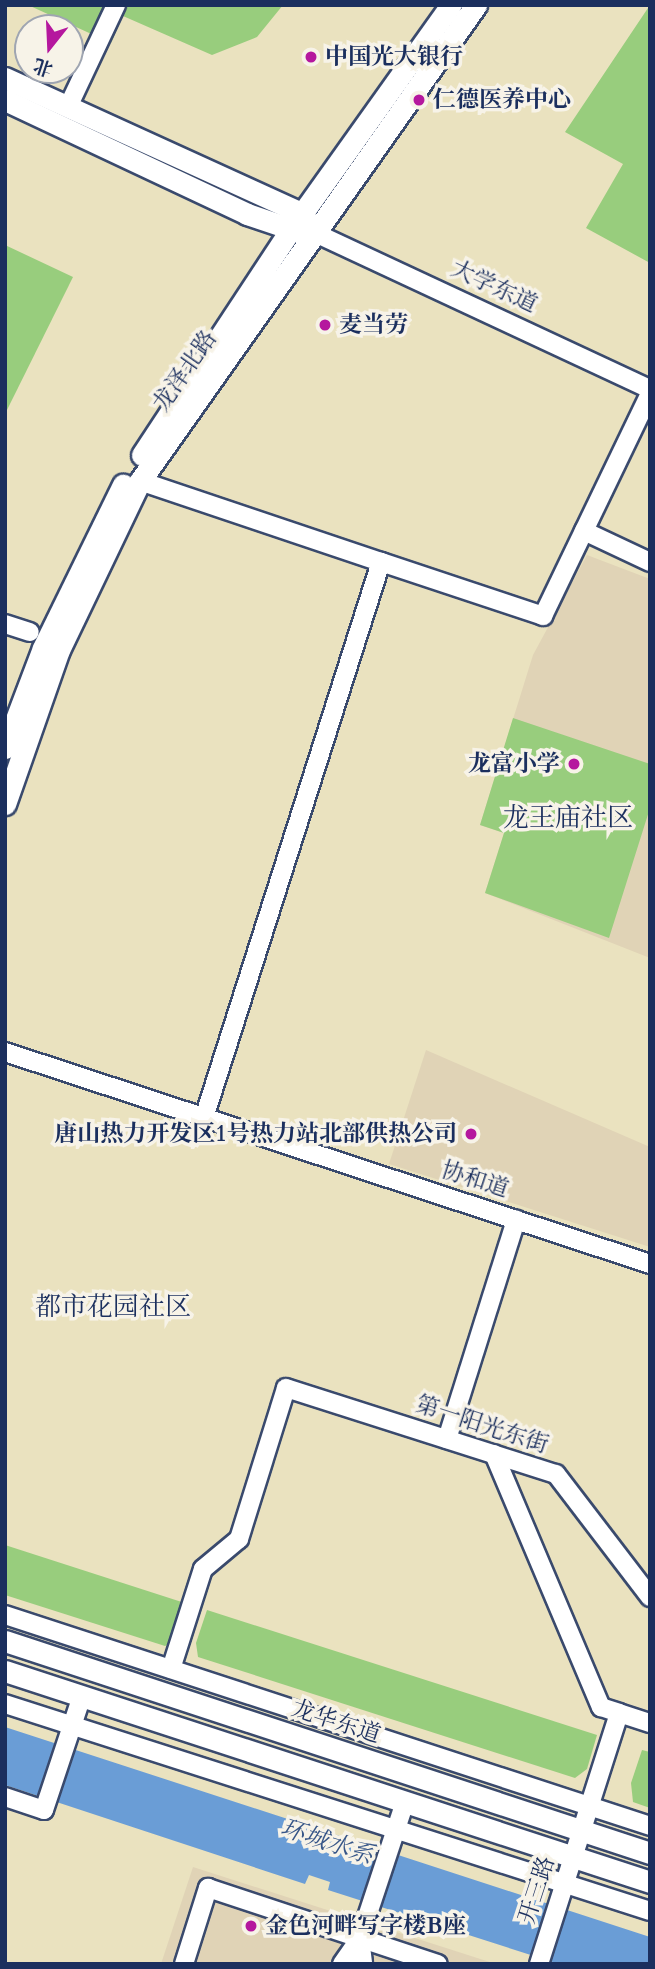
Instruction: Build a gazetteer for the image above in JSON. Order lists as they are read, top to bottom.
{
  "streets": {
    "main road": ["大学东道", "龙泽北路", "龙华东道"],
    "street": ["协和道", "第一阳光东街", "开三路"]
  },
  "crossings": [
    ["大学东道", "龙泽北路"],
    ["龙华东道", "开三路"]
  ],
  "districts": ["龙王庙社区", "都市花园社区"],
  "water": ["环城水系"],
  "places": [
    "中国光大银行",
    "仁德医养中心",
    "麦当劳",
    "龙富小学",
    "唐山热力开发区1号热力站北部供热公司",
    "金色河畔写字楼B座"
  ],
  "north": "bottom"
}
